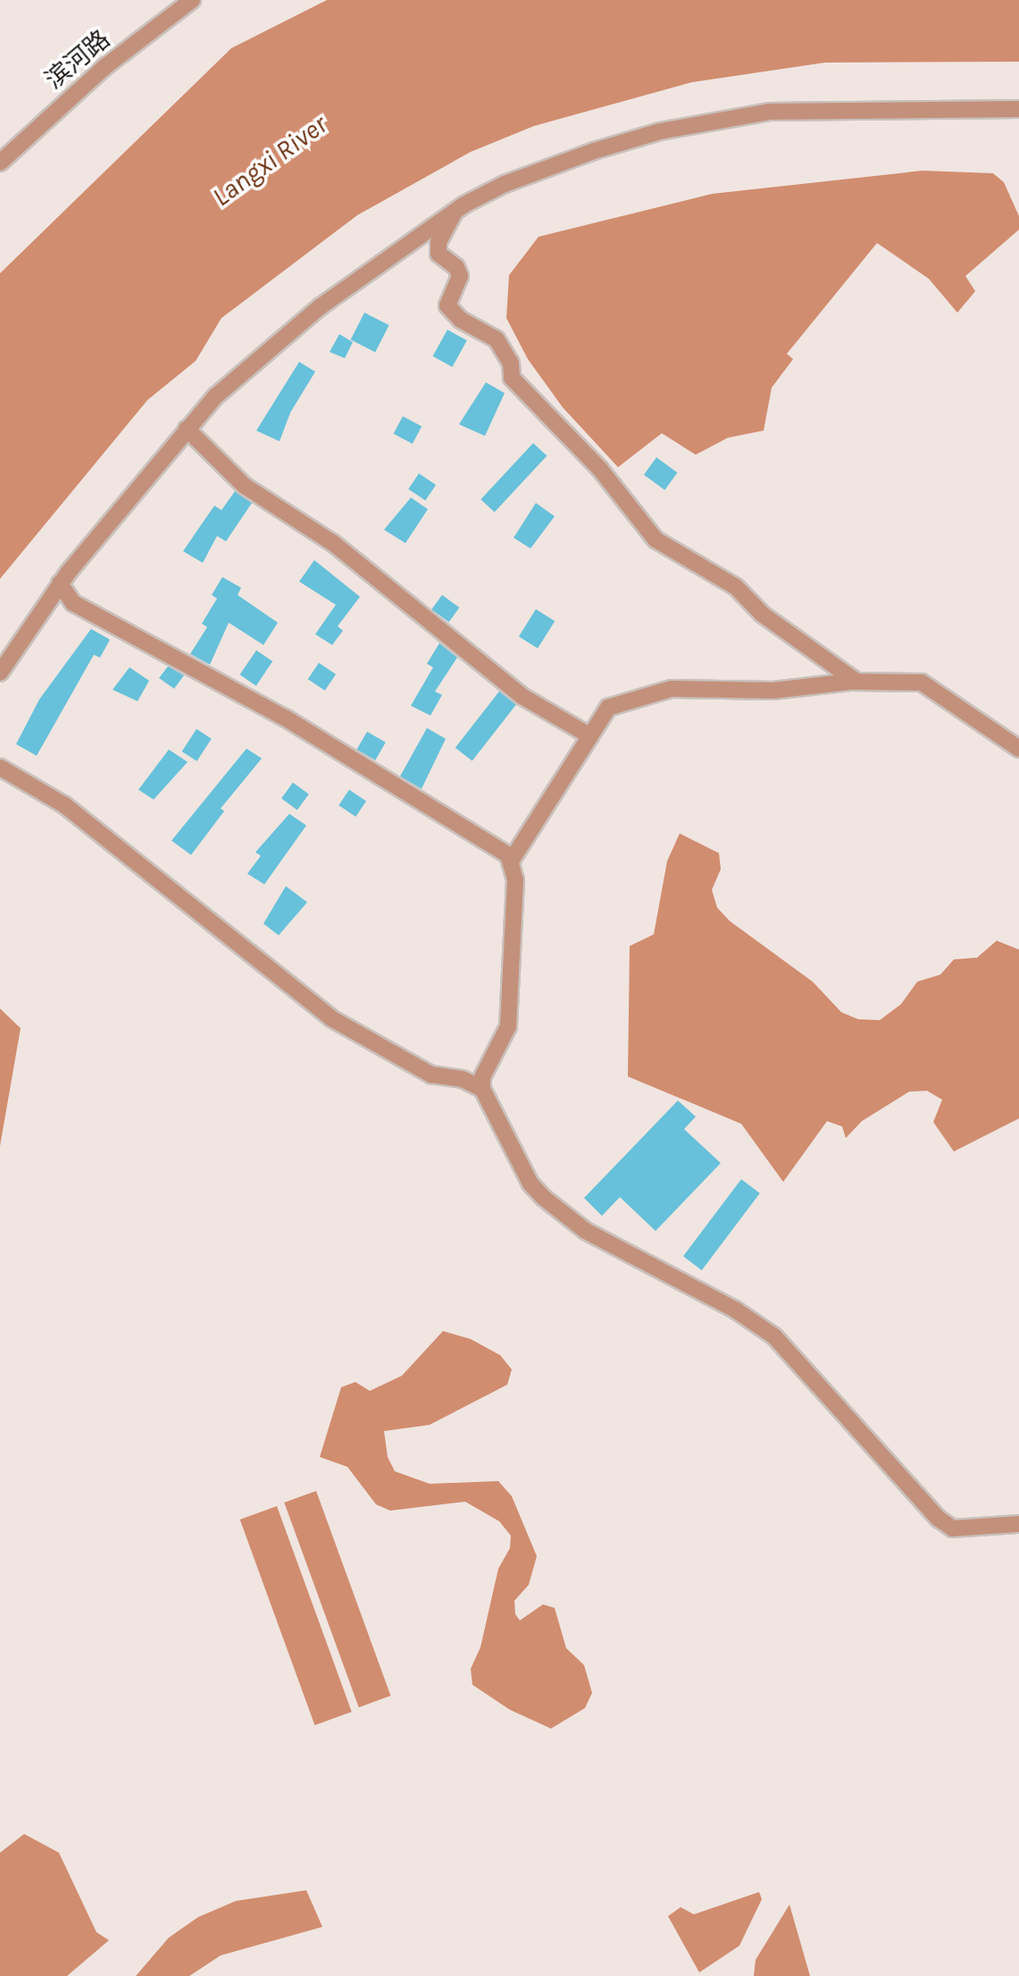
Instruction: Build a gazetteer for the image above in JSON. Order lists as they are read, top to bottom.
{
  "streets": {
    "street": ["滨河路"]
  },
  "water": ["Langxi River"]
}
